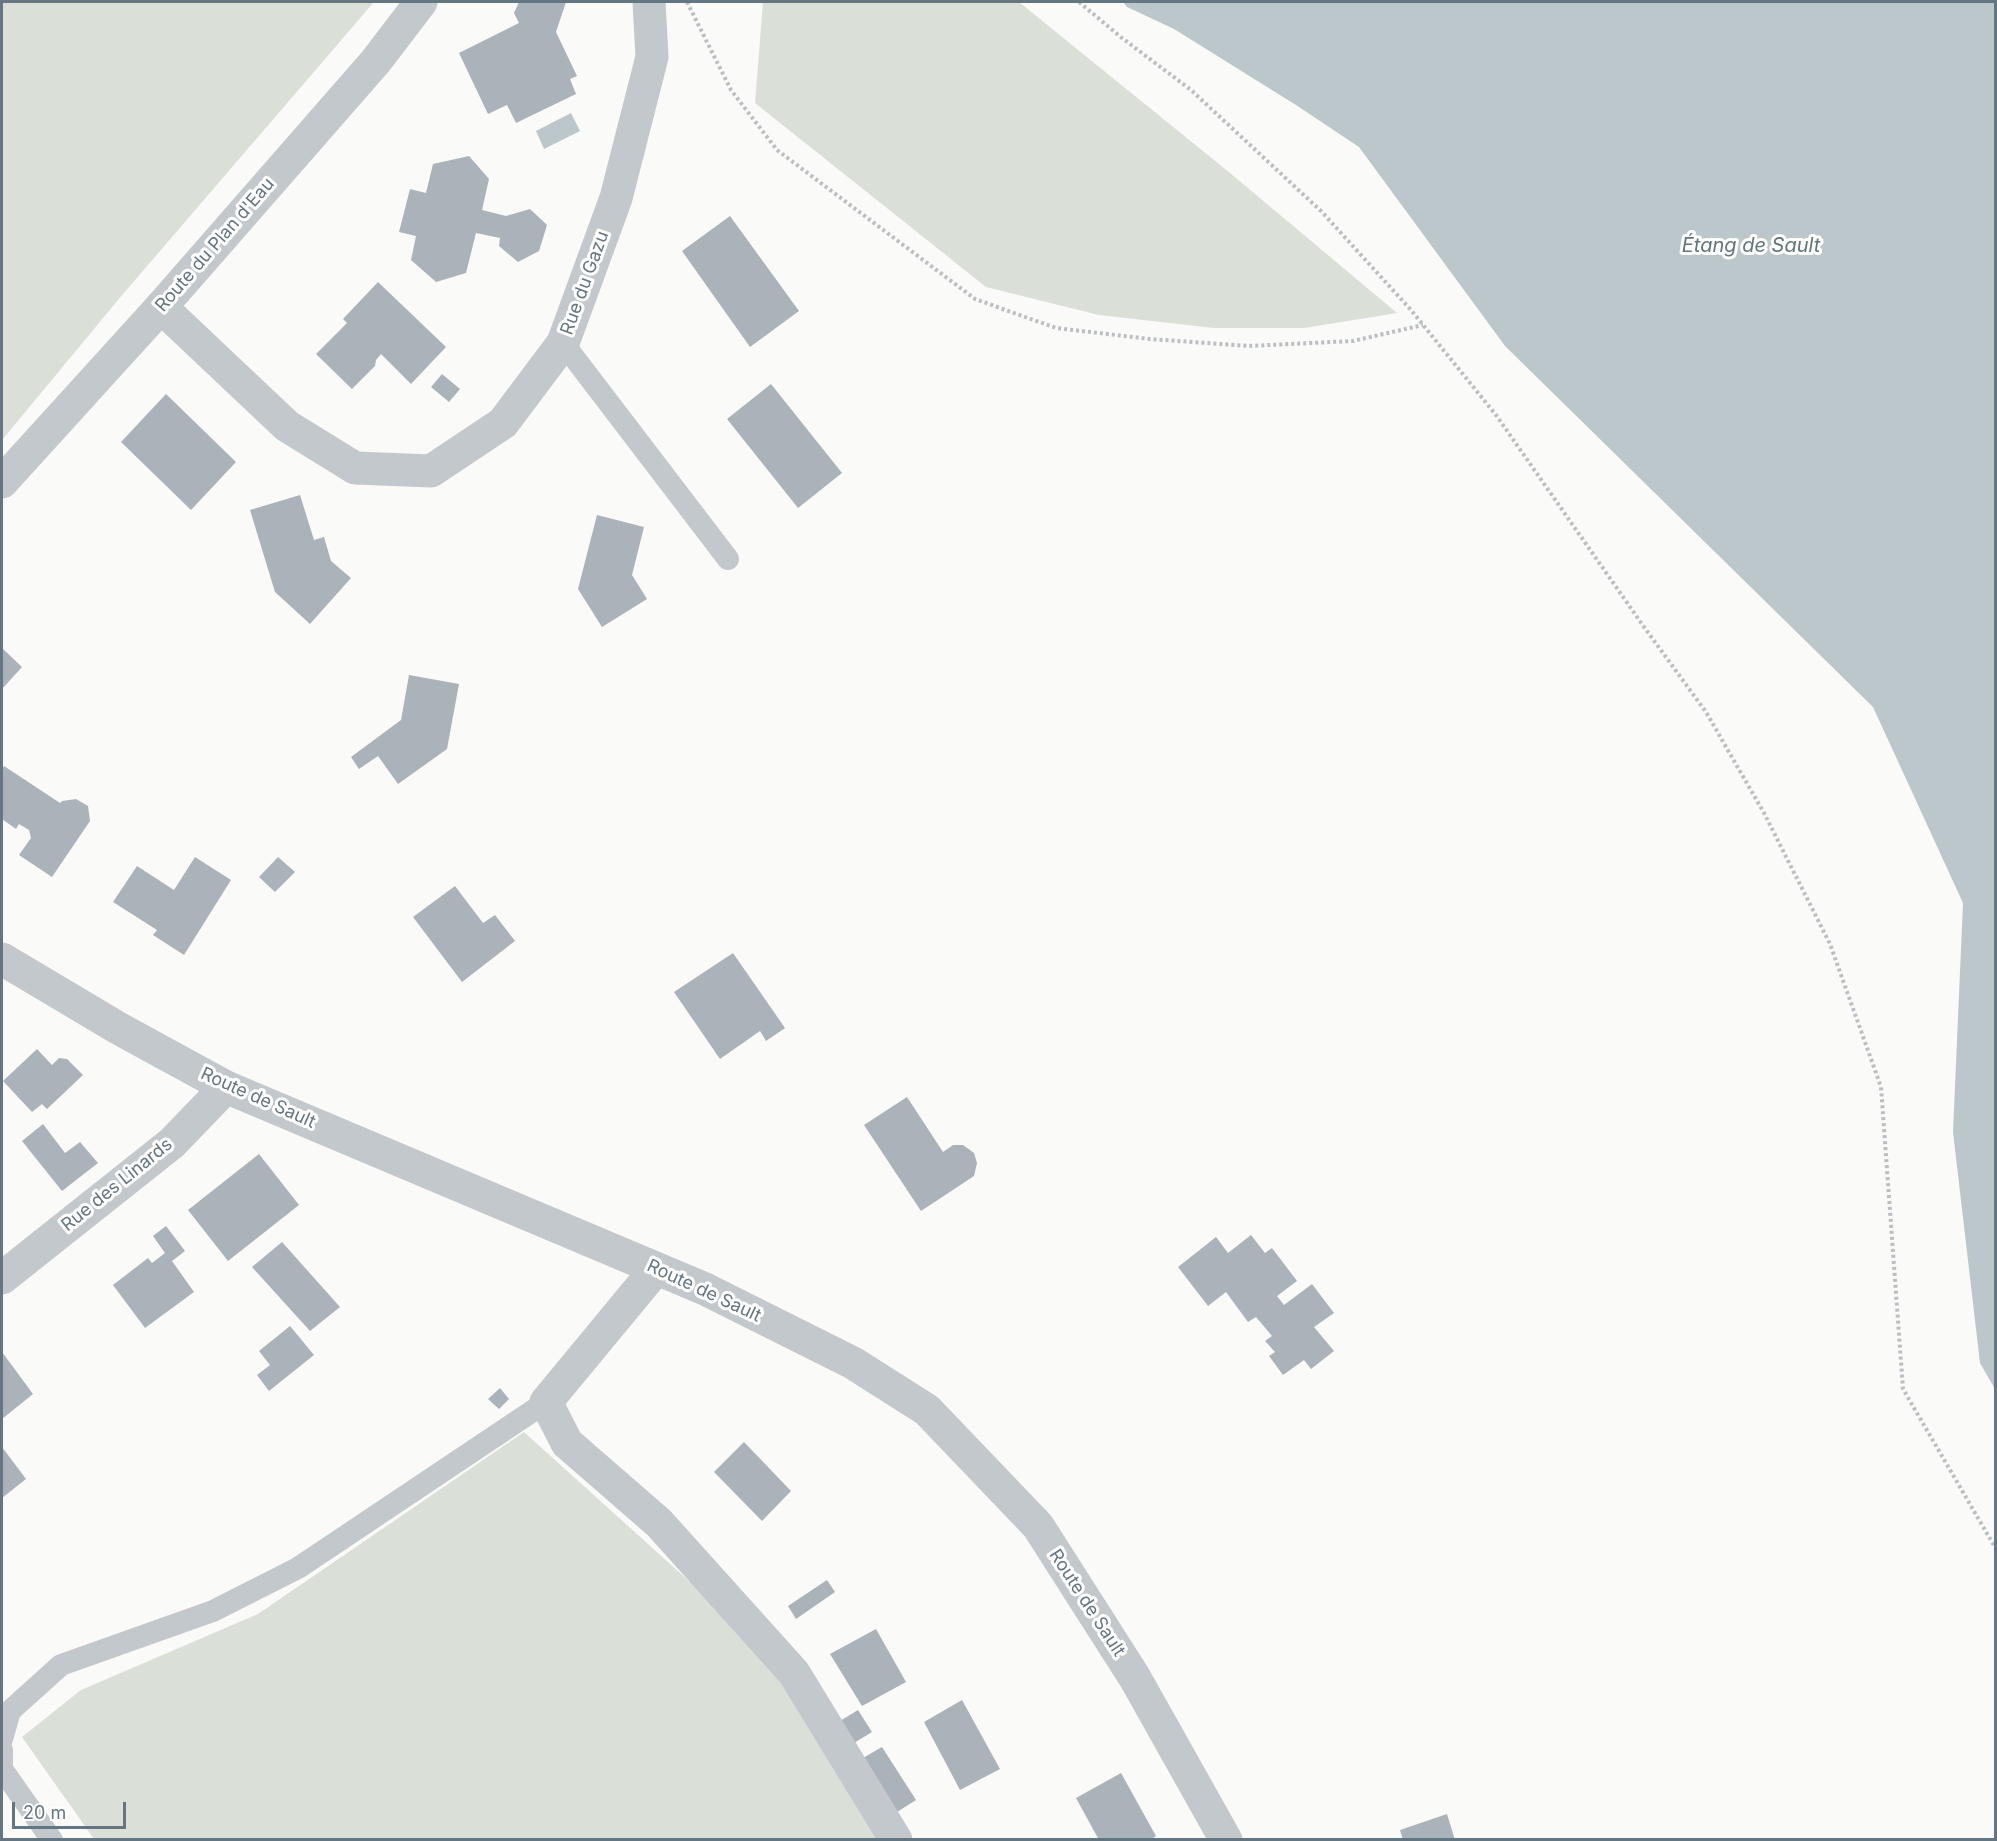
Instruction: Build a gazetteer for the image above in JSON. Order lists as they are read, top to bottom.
{
  "streets": {
    "street": [
      "Route du Plan d'Eau",
      "Rue du Gazu",
      "Route de Sault",
      "Rue des Linards"
    ]
  },
  "crossings": [
    ["Route du Plan d'Eau", "Rue du Gazu"],
    ["Route de Sault", "Rue des Linards"]
  ],
  "water": ["Étang de Sault"],
  "scale_bar": "20 m"
}
